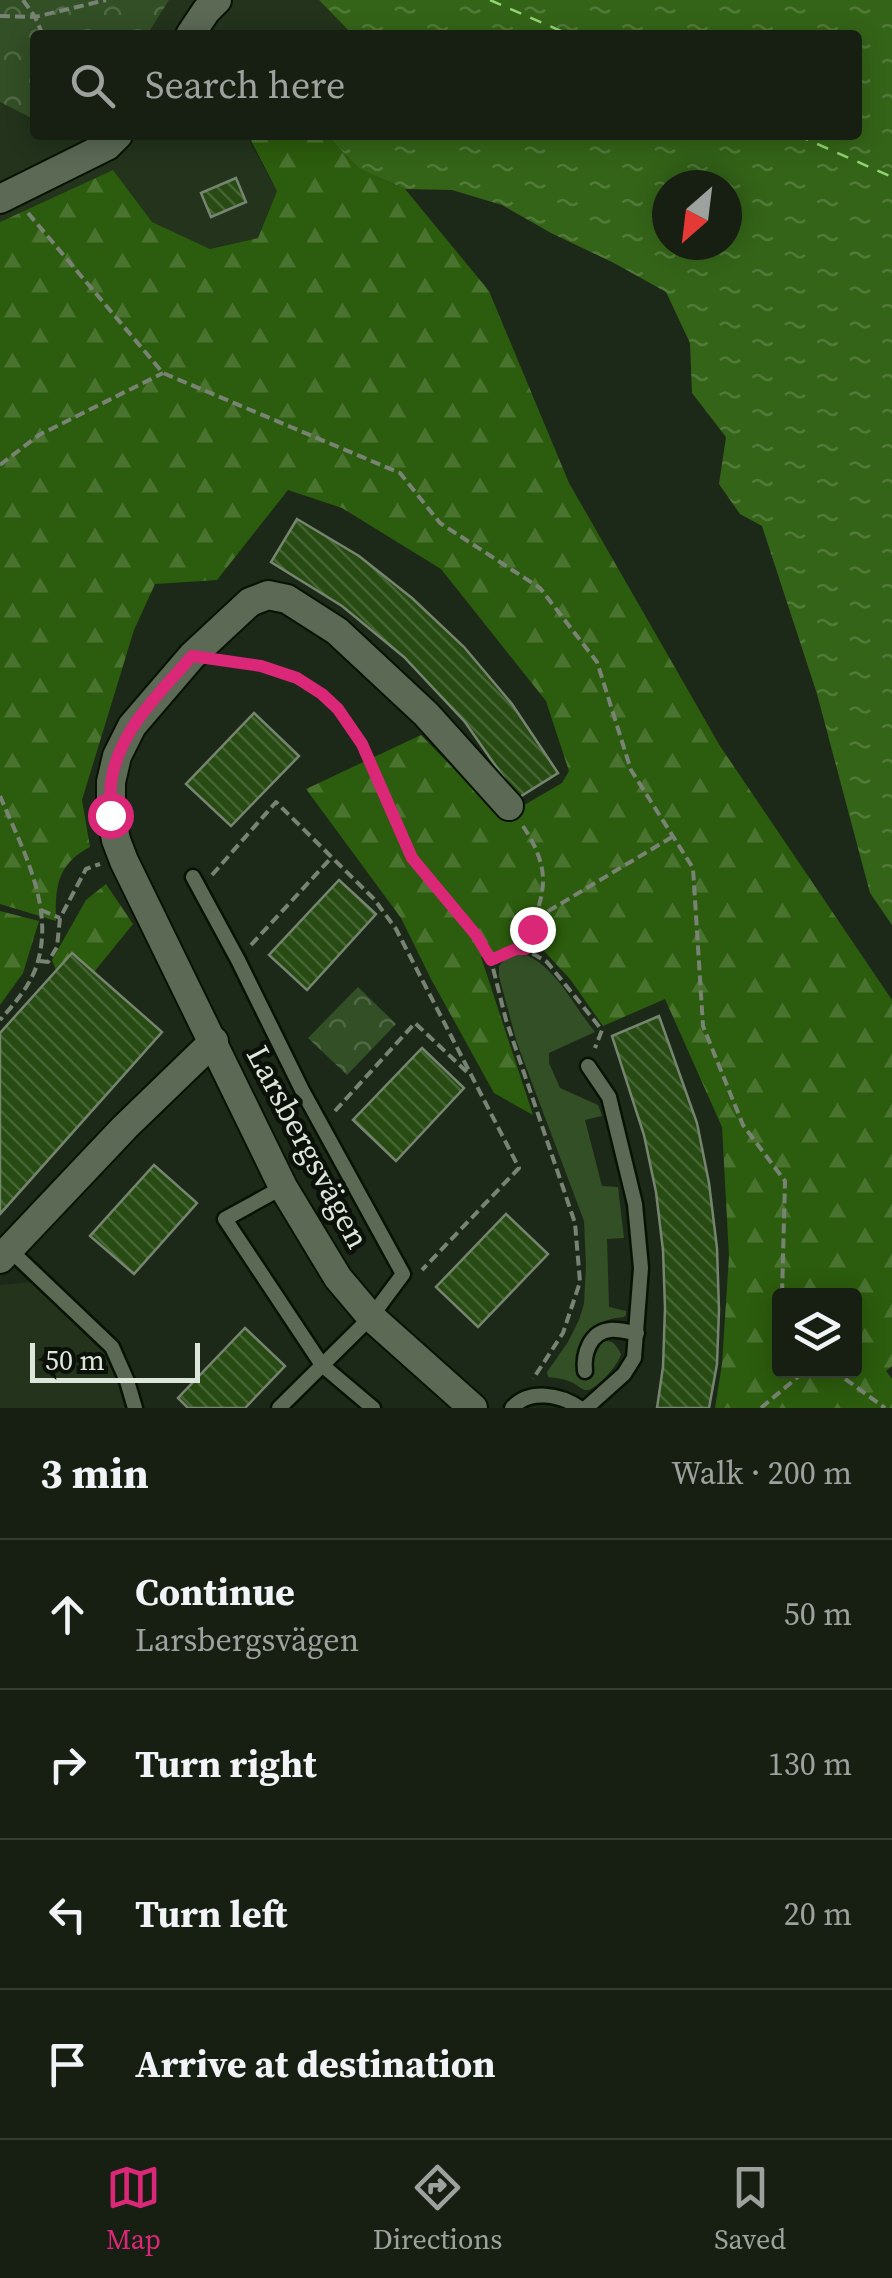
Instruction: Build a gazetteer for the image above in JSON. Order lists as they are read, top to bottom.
{
  "streets": {
    "street": ["Larsbergsvägen"]
  },
  "scale_bar": "50 m",
  "north": "bottom left",
  "page": {
    "search": "Search here",
    "scale": "50 m",
    "heading": ["3 min", "Walk · 200 m"],
    "list": [
      ["Continue", "Larsbergsvägen", "50 m"],
      ["Turn right", "130 m"],
      ["Turn left", "20 m"],
      "Arrive at destination"
    ],
    "nav": ["Map", "Directions", "Saved"]
  }
}
